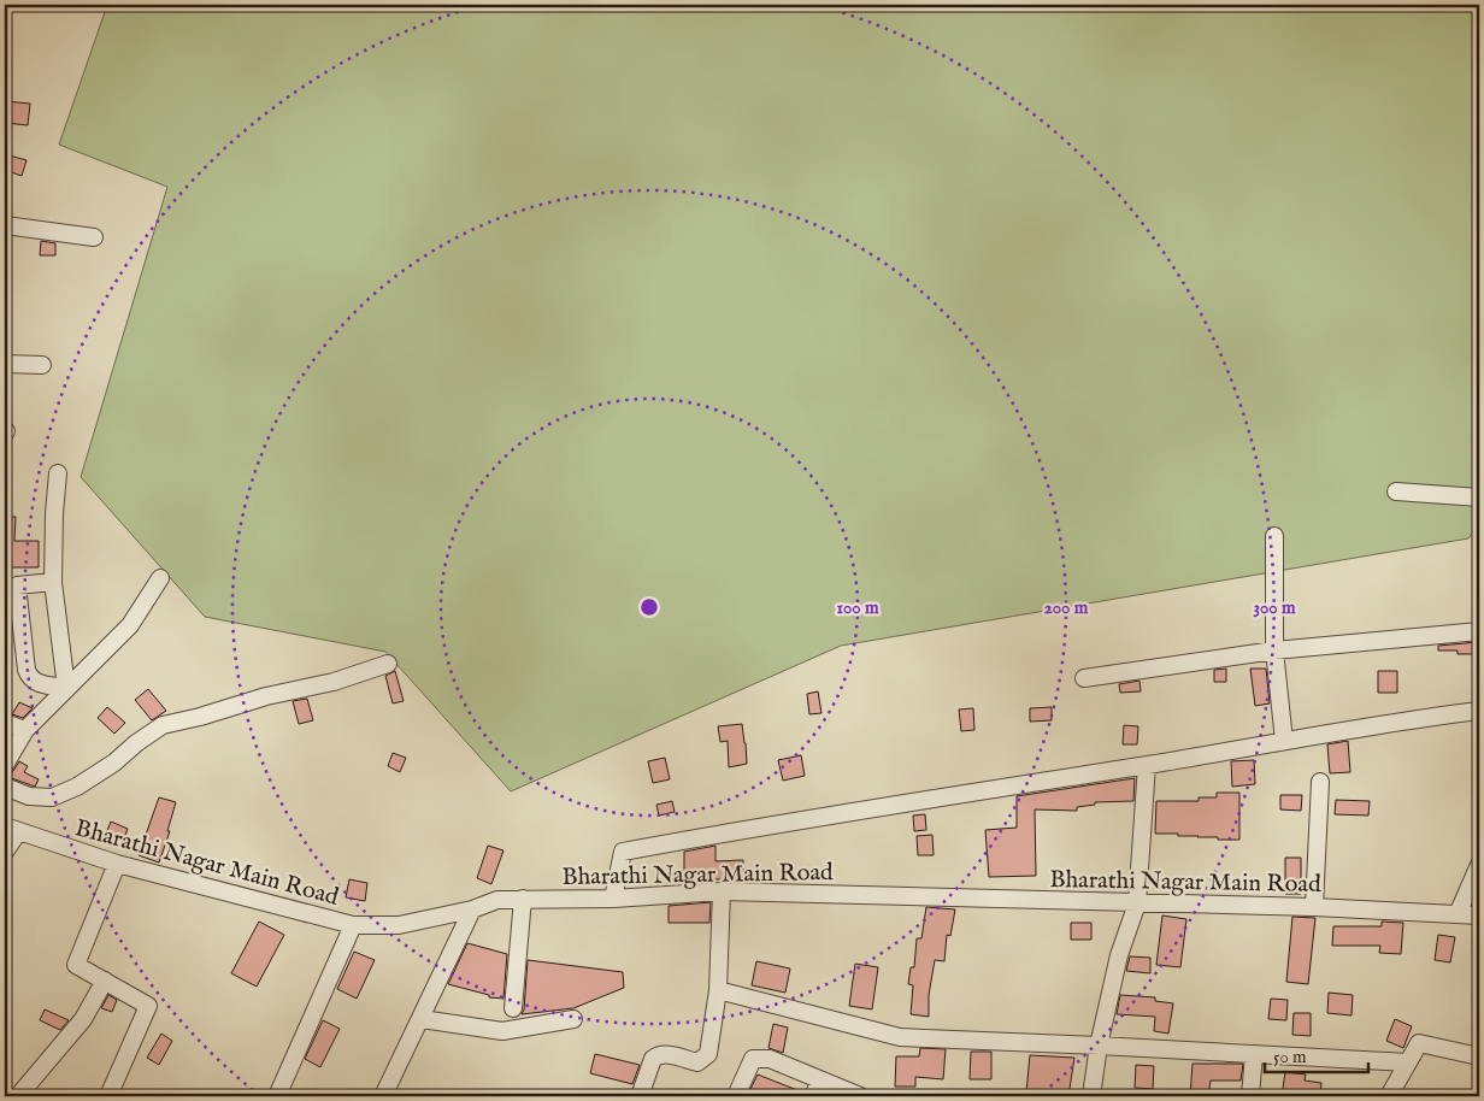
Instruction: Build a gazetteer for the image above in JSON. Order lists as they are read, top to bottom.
{
  "streets": {
    "street": ["Bharathi Nagar Main Road"]
  },
  "scale_bar": "50 m",
  "rings": ["100 m", "200 m", "300 m"]
}
